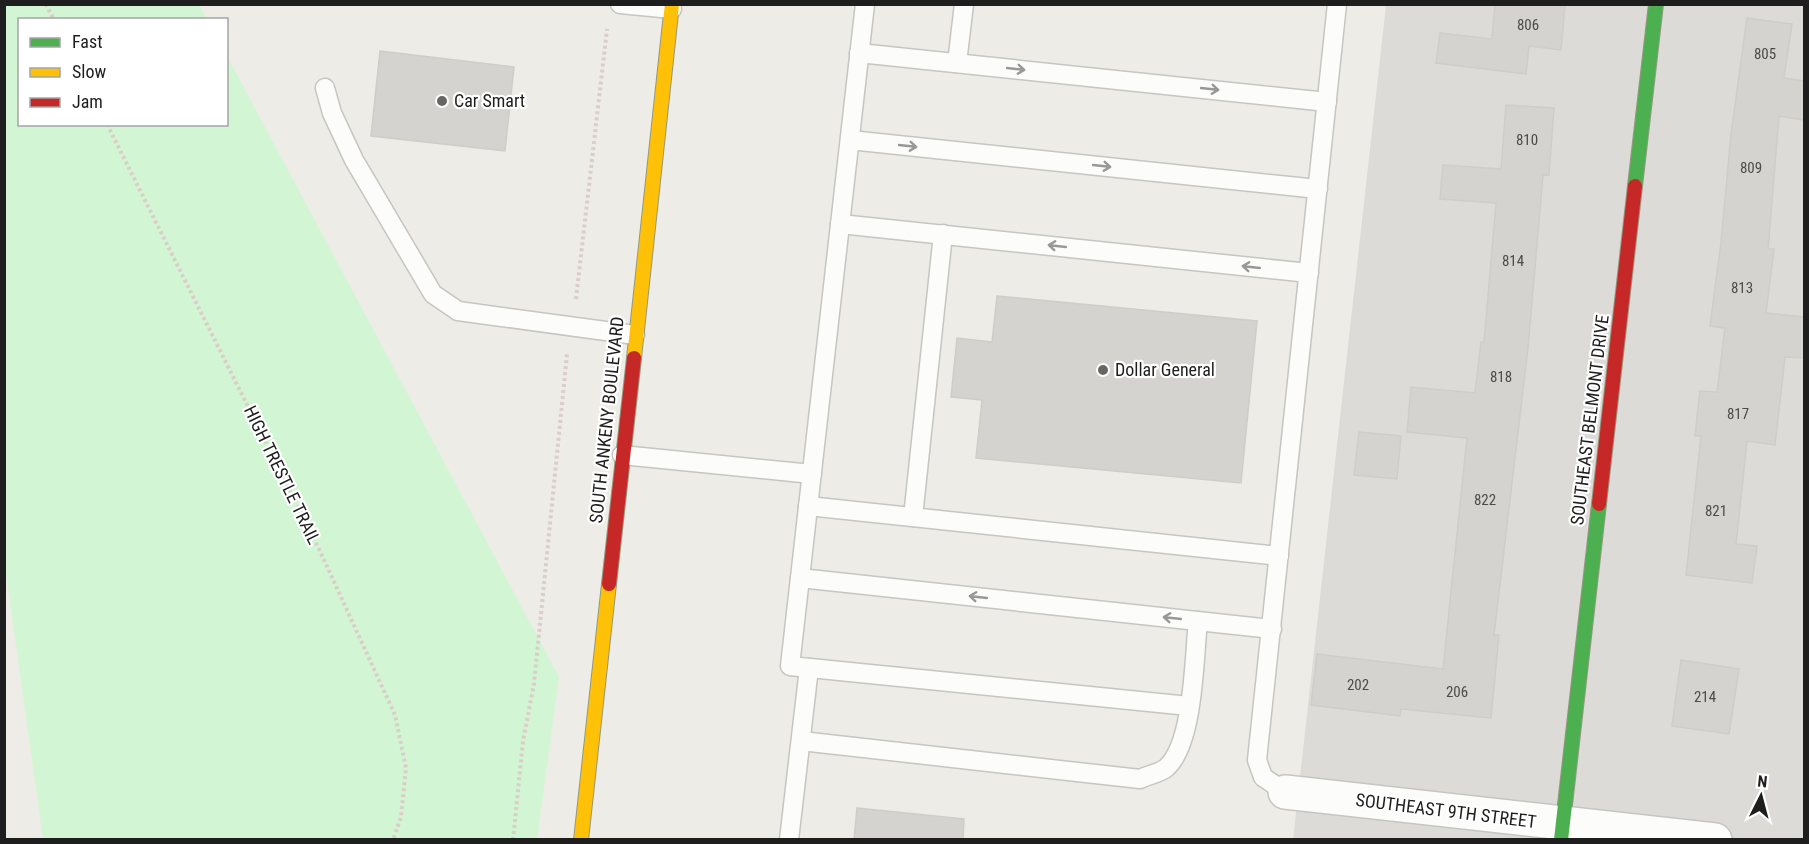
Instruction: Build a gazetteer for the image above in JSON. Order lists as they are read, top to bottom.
{
  "streets": {
    "main road": ["SOUTH ANKENY BOULEVARD", "SOUTHEAST BELMONT DRIVE"],
    "street": ["SOUTHEAST 9TH STREET"],
    "path": ["HIGH TRESTLE TRAIL"]
  },
  "crossings": [
    ["SOUTHEAST BELMONT DRIVE", "SOUTHEAST 9TH STREET"]
  ],
  "places": ["Car Smart", "Dollar General"],
  "house_numbers": [
    "806",
    "805",
    "810",
    "809",
    "814",
    "813",
    "818",
    "817",
    "822",
    "821",
    "202",
    "206",
    "214"
  ],
  "legend": ["Fast", "Slow", "Jam"],
  "north": "top"
}
